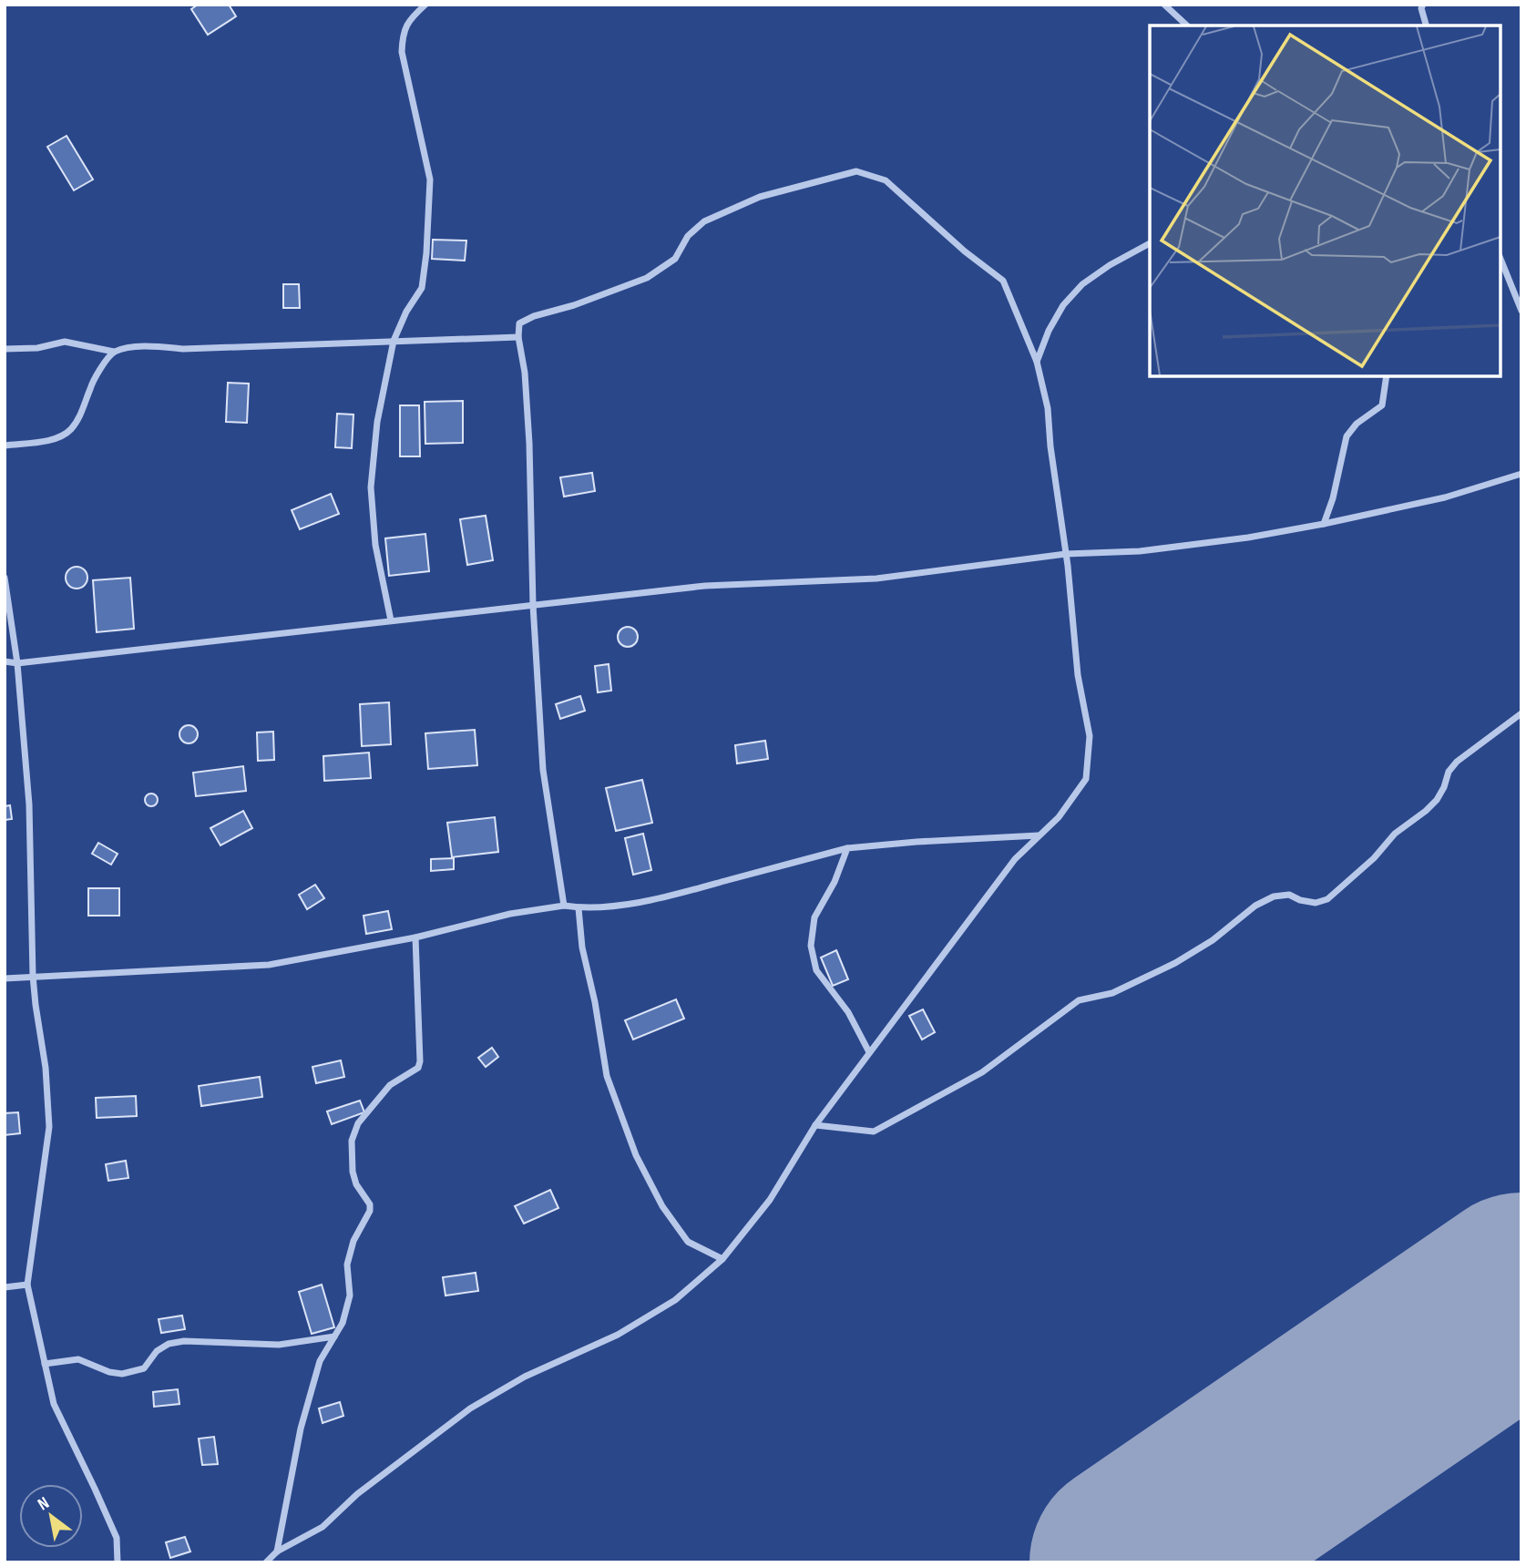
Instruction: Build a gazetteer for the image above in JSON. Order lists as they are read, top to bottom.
{
  "north": "top left"
}
